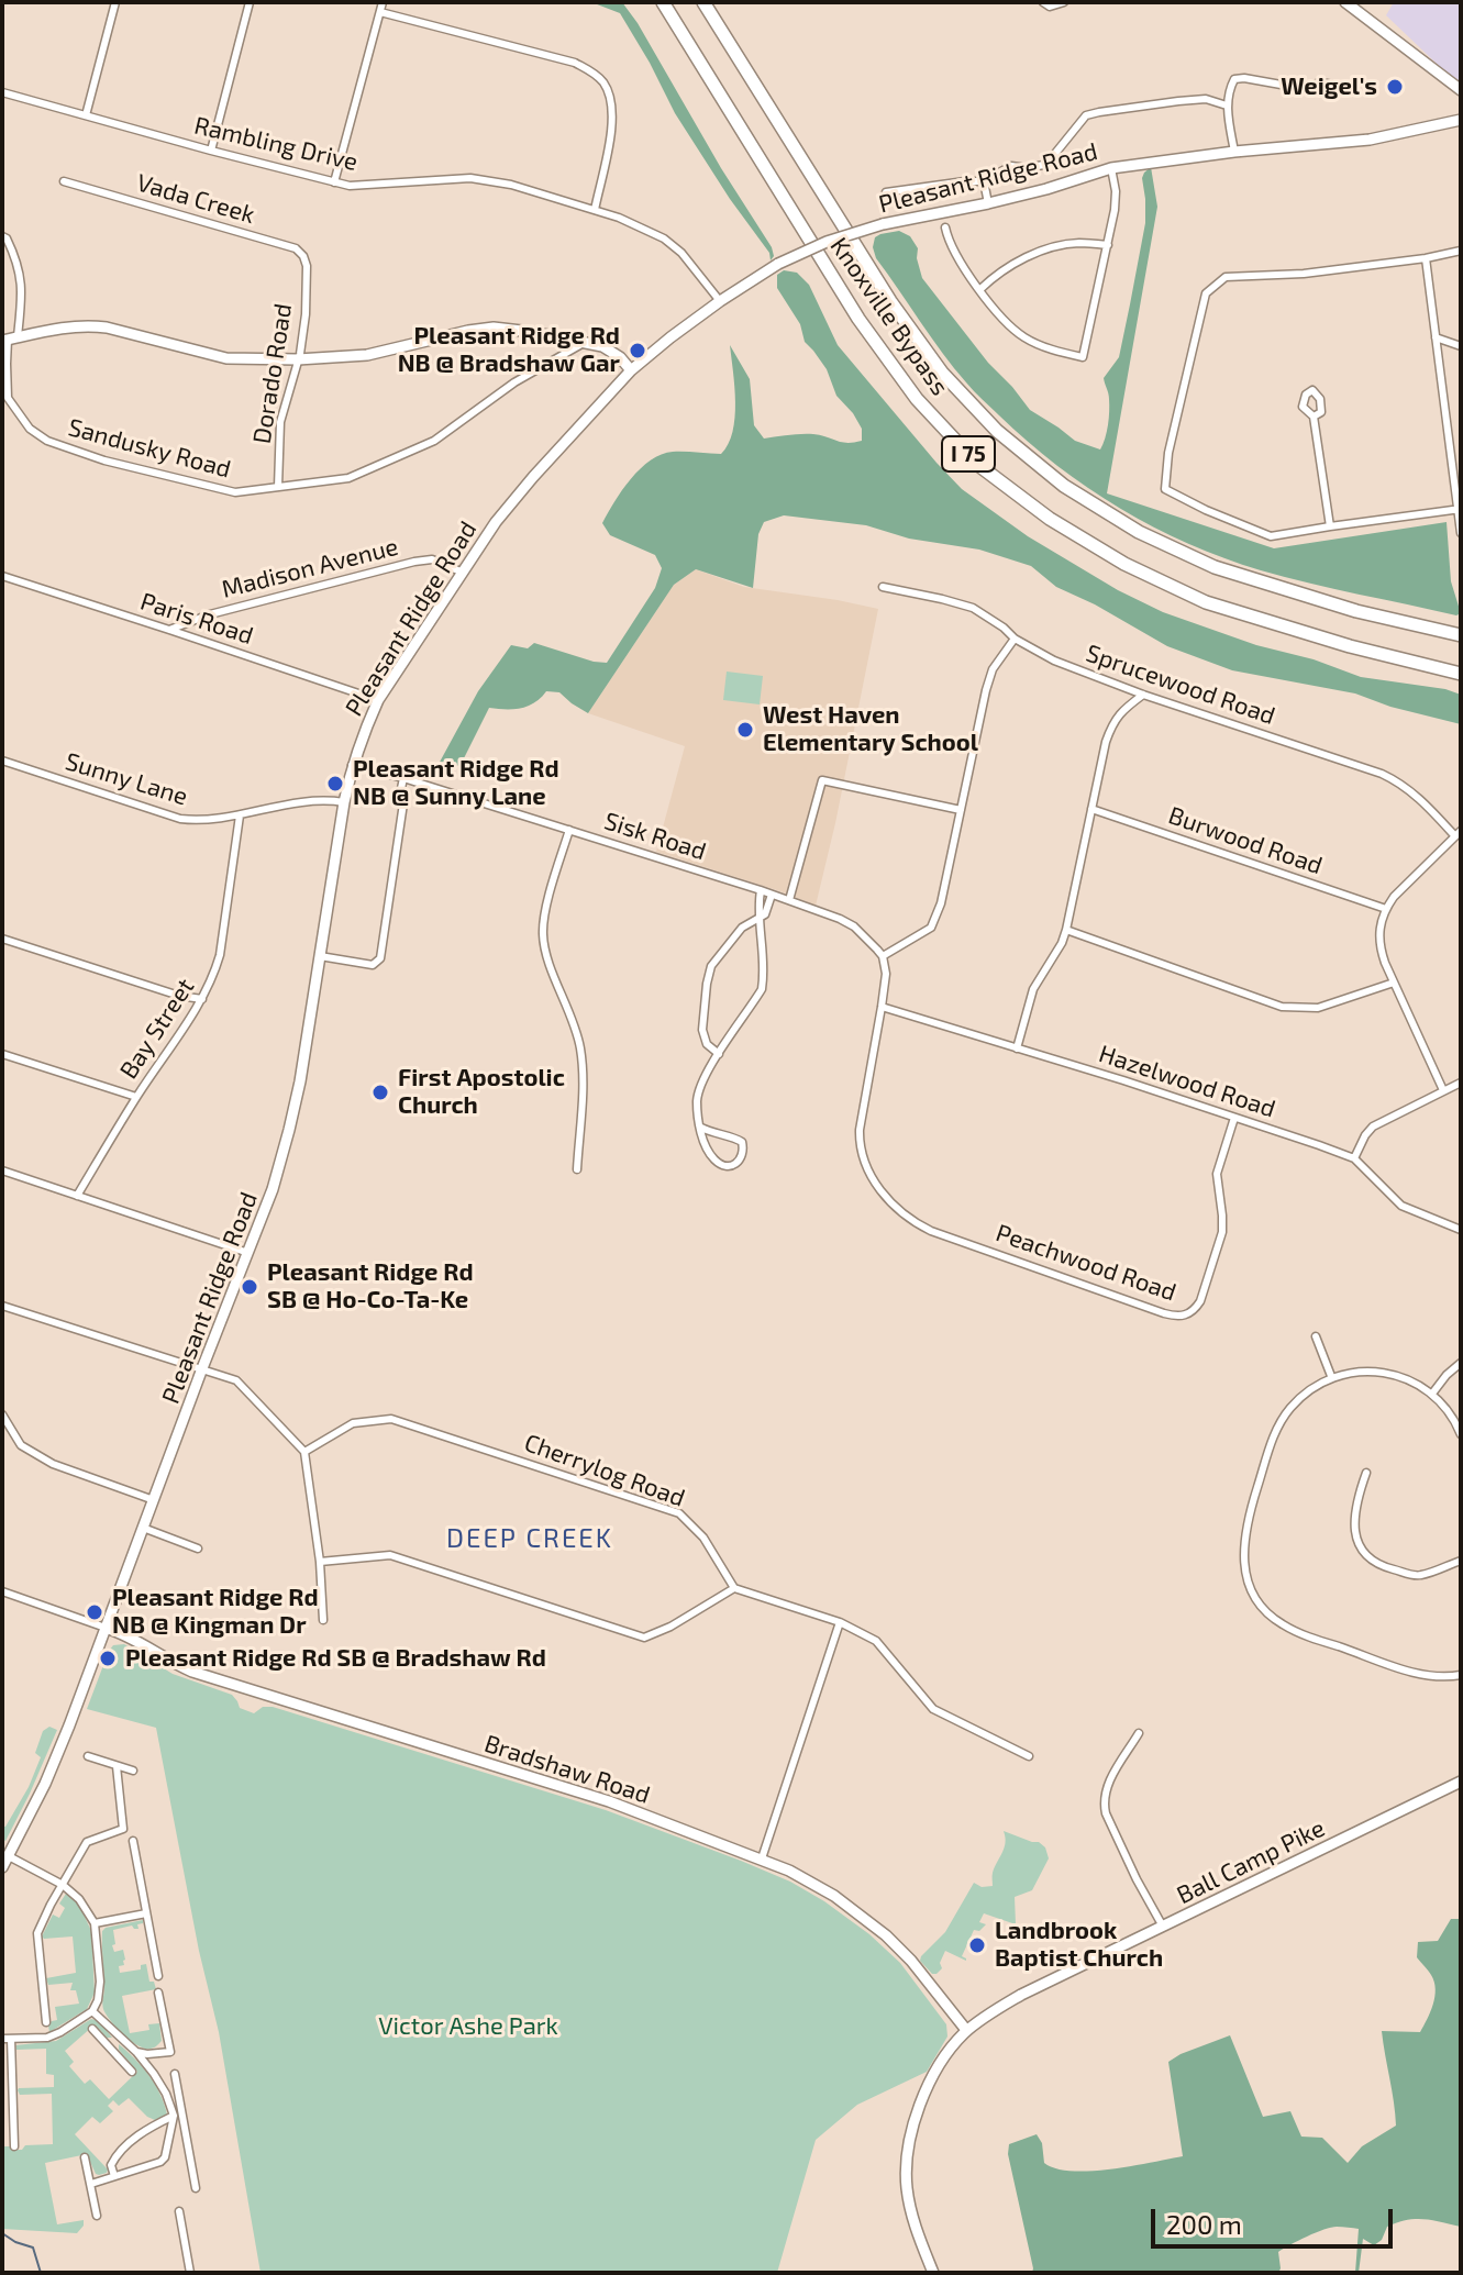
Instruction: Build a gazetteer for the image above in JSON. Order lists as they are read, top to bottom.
{
  "streets": {
    "highway": ["Knoxville Bypass", "I 75"],
    "street": [
      "Rambling Drive",
      "Pleasant Ridge Road",
      "Vada Creek",
      "Dorado Road",
      "Sandusky Road",
      "Madison Avenue",
      "Paris Road",
      "Sprucewood Road",
      "Sunny Lane",
      "Sisk Road",
      "Burwood Road",
      "Bay Street",
      "Hazelwood Road",
      "Peachwood Road",
      "Cherrylog Road",
      "Bradshaw Road",
      "Ball Camp Pike"
    ]
  },
  "crossings": [
    ["Rambling Drive", "Pleasant Ridge Road"],
    ["Pleasant Ridge Road", "Madison Avenue"],
    ["Pleasant Ridge Road", "Paris Road"],
    ["Pleasant Ridge Road", "Sunny Lane"],
    ["Pleasant Ridge Road", "Sisk Road"],
    ["Pleasant Ridge Road", "Bradshaw Road"],
    ["Vada Creek", "Dorado Road"],
    ["Dorado Road", "Sandusky Road"],
    ["Madison Avenue", "Paris Road"],
    ["Sunny Lane", "Bay Street"],
    ["Hazelwood Road", "Peachwood Road"],
    ["Bradshaw Road", "Ball Camp Pike"]
  ],
  "districts": ["DEEP CREEK"],
  "parks": ["Victor Ashe Park"],
  "places": [
    "Weigel's",
    "Pleasant Ridge Rd NB @ Bradshaw Gar",
    "West Haven Elementary School",
    "Pleasant Ridge Rd NB @ Sunny Lane",
    "First Apostolic Church",
    "Pleasant Ridge Rd SB @ Ho-Co-Ta-Ke",
    "Pleasant Ridge Rd NB @ Kingman Dr",
    "Pleasant Ridge Rd SB @ Bradshaw Rd",
    "Landbrook Baptist Church"
  ],
  "scale_bar": "200 m"
}
